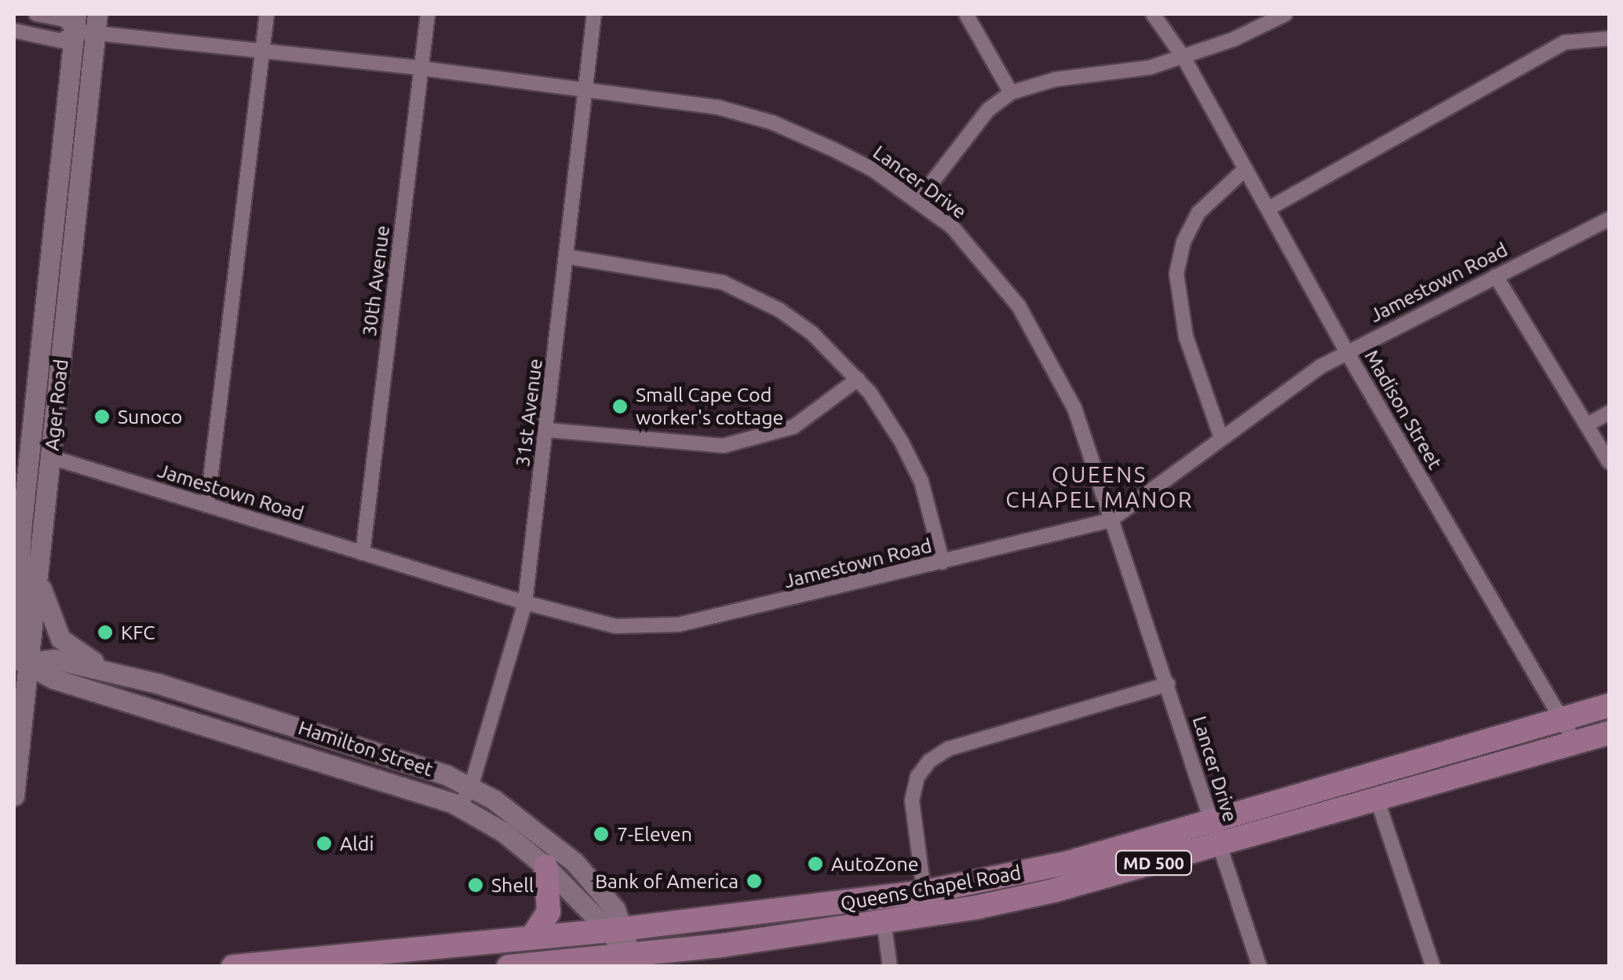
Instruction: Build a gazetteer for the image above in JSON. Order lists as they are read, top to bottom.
{
  "streets": {
    "main road": [
      "Ager Road",
      "Hamilton Street",
      "MD 500",
      "Queens Chapel Road"
    ],
    "street": [
      "Lancer Drive",
      "30th Avenue",
      "Jamestown Road",
      "Madison Street",
      "31st Avenue"
    ]
  },
  "crossings": [
    ["Lancer Drive", "30th Avenue"],
    ["Lancer Drive", "Jamestown Road"],
    ["Lancer Drive", "Ager Road"],
    ["Lancer Drive", "31st Avenue"],
    ["Lancer Drive", "Queens Chapel Road"],
    ["30th Avenue", "Jamestown Road"],
    ["Jamestown Road", "Ager Road"],
    ["Jamestown Road", "Madison Street"],
    ["Jamestown Road", "31st Avenue"],
    ["Ager Road", "Hamilton Street"],
    ["Madison Street", "Queens Chapel Road"],
    ["31st Avenue", "Hamilton Street"],
    ["Hamilton Street", "Queens Chapel Road"]
  ],
  "districts": ["QUEENS CHAPEL MANOR"],
  "places": [
    "Small Cape Cod worker's cottage",
    "Sunoco",
    "KFC",
    "7-Eleven",
    "Aldi",
    "AutoZone",
    "Bank of America",
    "Shell"
  ]
}
